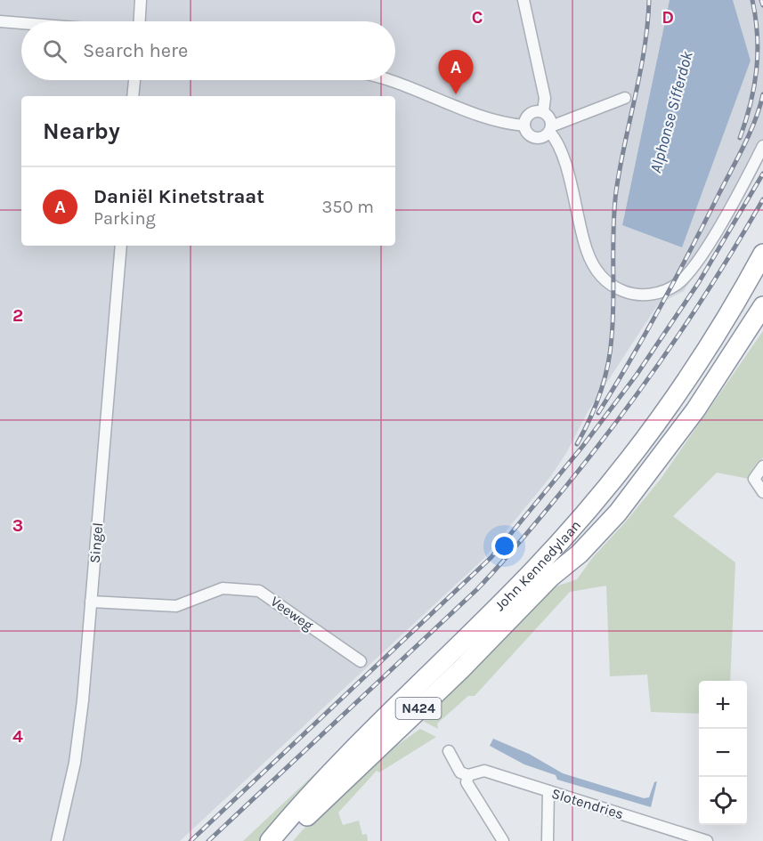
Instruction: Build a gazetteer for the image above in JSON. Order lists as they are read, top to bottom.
{
  "streets": {
    "highway": ["John Kennedylaan", "N424"],
    "street": ["Singel", "Veeweg", "Slotendries"]
  },
  "crossings": [
    ["Singel", "Veeweg"]
  ],
  "water": ["Alphonse Sifferdok"],
  "page": {
    "search": "Search here",
    "pins": "A",
    "heading": "Nearby",
    "list": [
      {
        "mark": "A",
        "name": "Daniël Kinetstraat",
        "note": "Parking",
        "value": "350 m"
      }
    ],
    "map_buttons": ["+", "−"]
  },
  "grid": {
    "columns": ["C", "D"],
    "rows": ["2", "3", "4"]
  }
}
